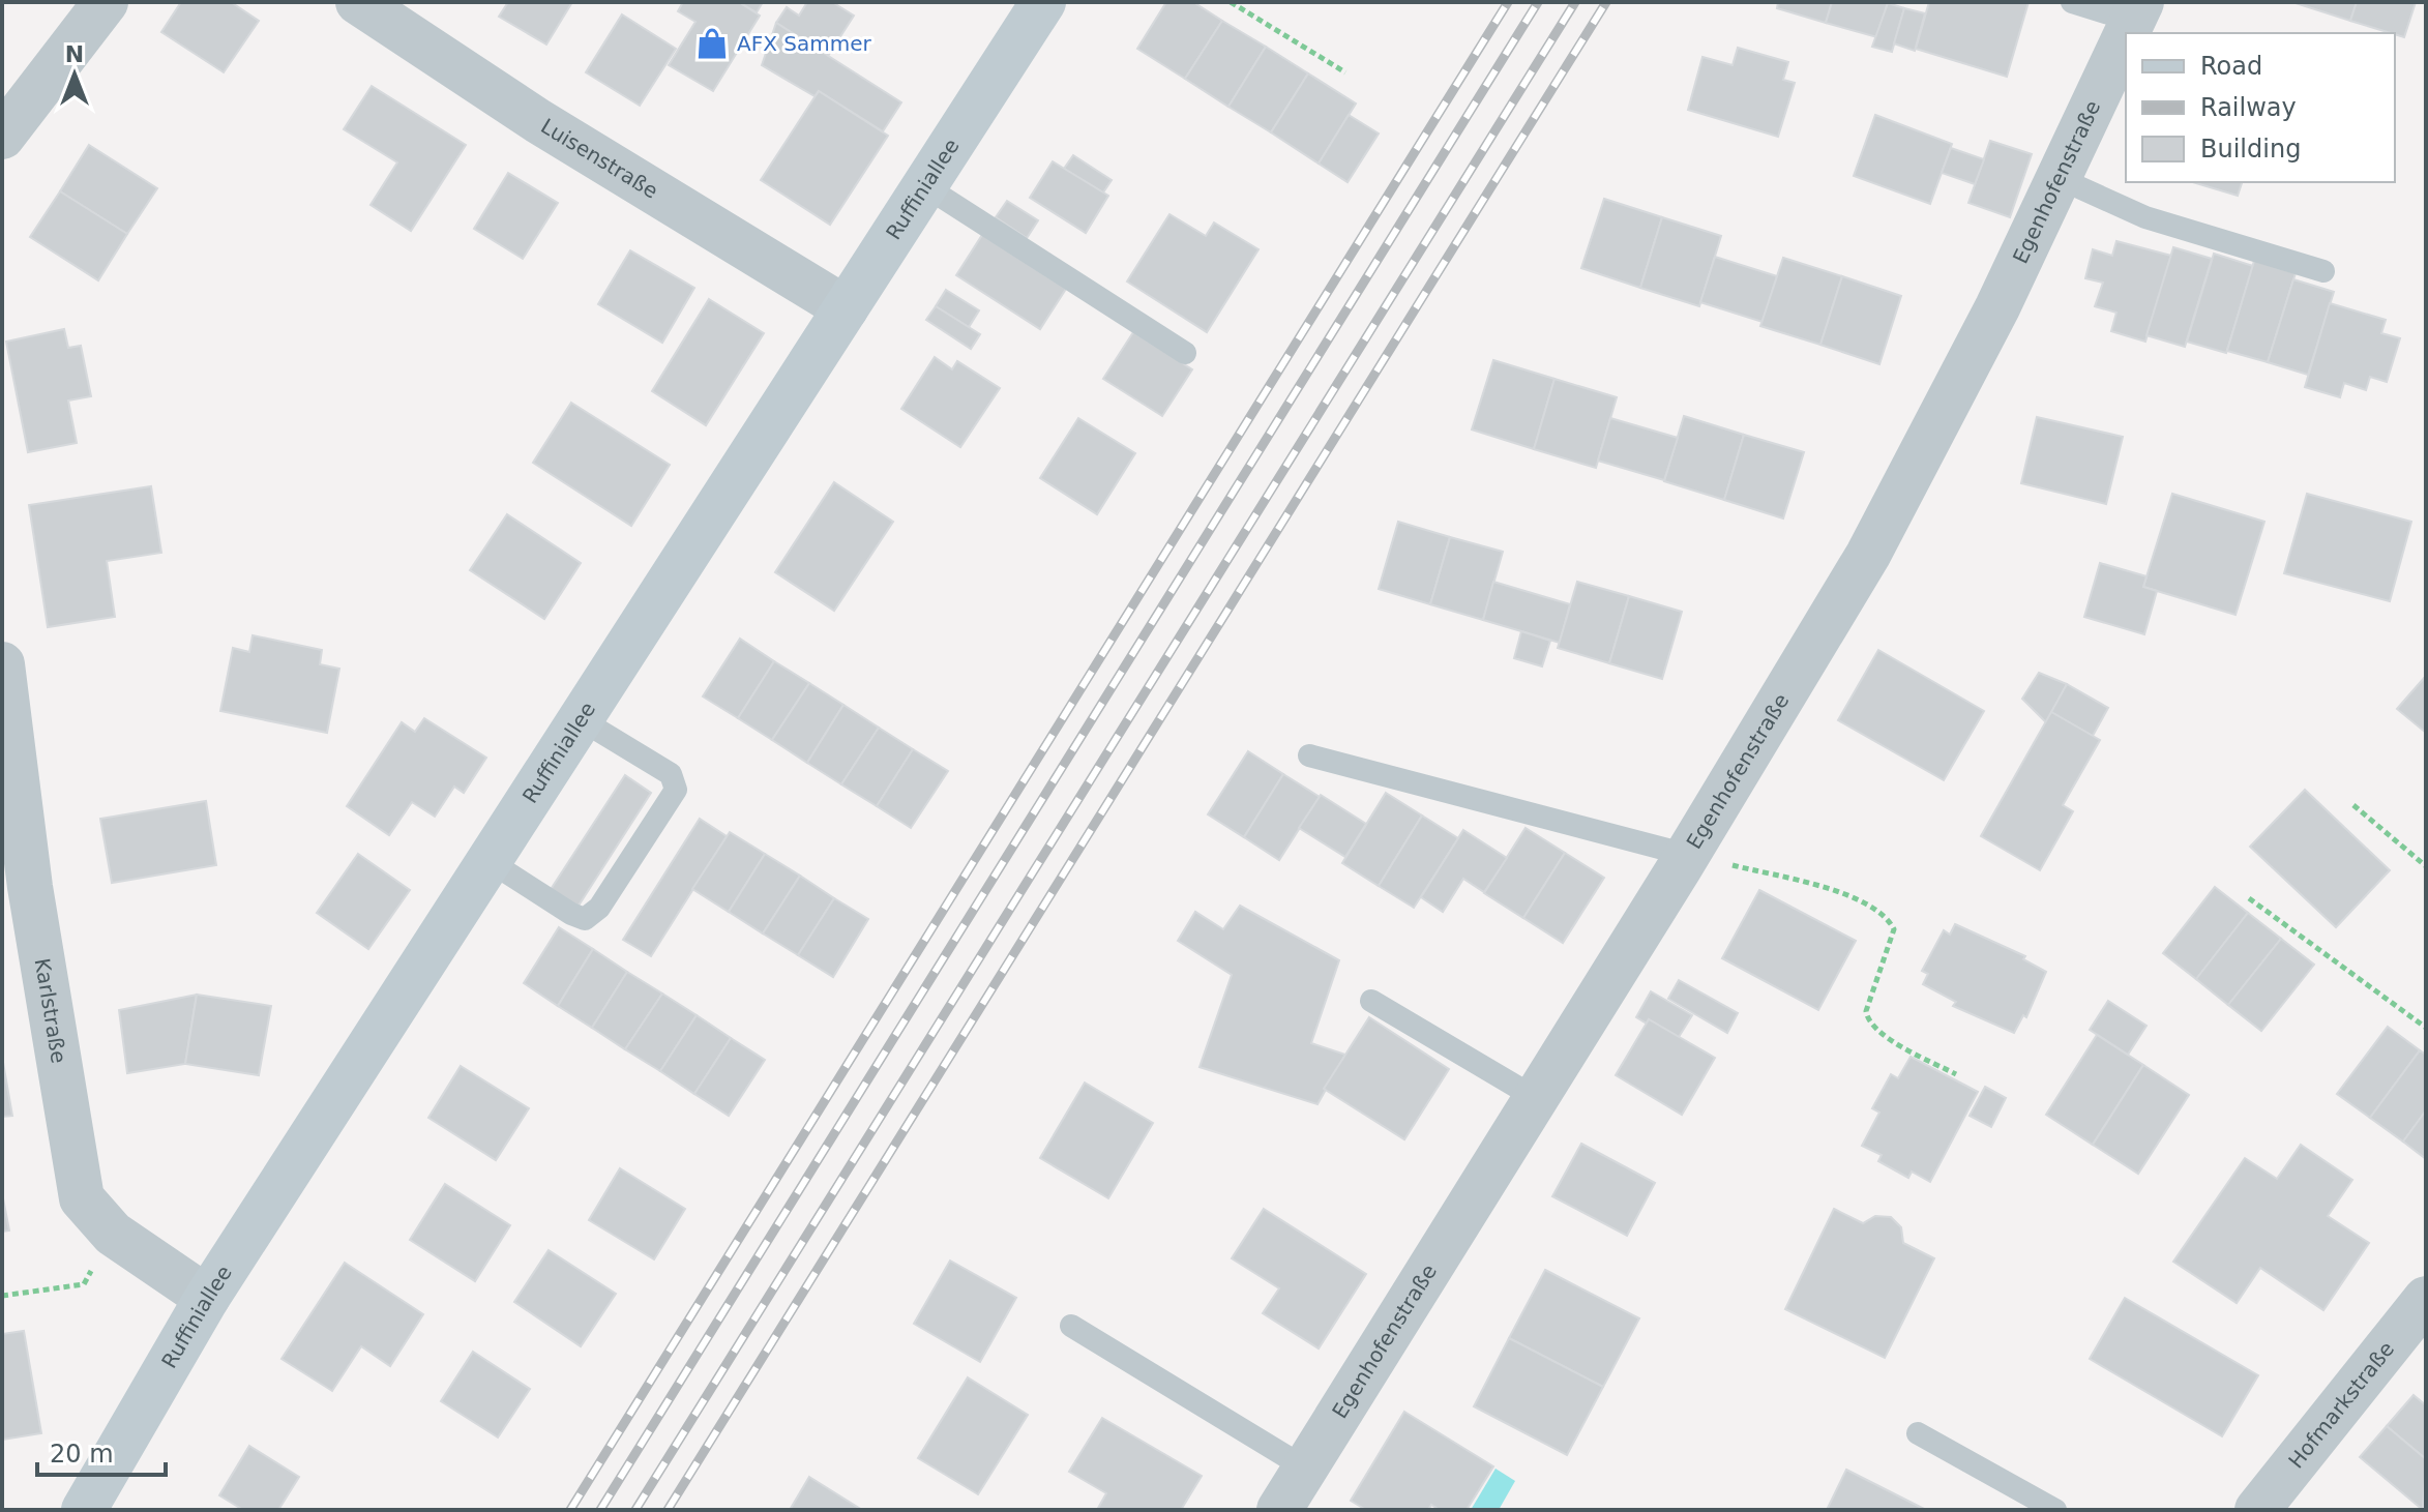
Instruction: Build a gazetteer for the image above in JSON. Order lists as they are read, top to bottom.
{
  "streets": {
    "street": [
      "Luisenstraße",
      "Egenhofenstraße",
      "Ruffiniallee",
      "Karlstraße",
      "Hofmarkstraße"
    ]
  },
  "crossings": [
    ["Luisenstraße", "Ruffiniallee"],
    ["Ruffiniallee", "Karlstraße"]
  ],
  "places": {
    "shop": ["AFX Sammer"]
  },
  "legend": ["Road", "Railway", "Building"],
  "scale_bar": "20 m",
  "north": "top"
}
